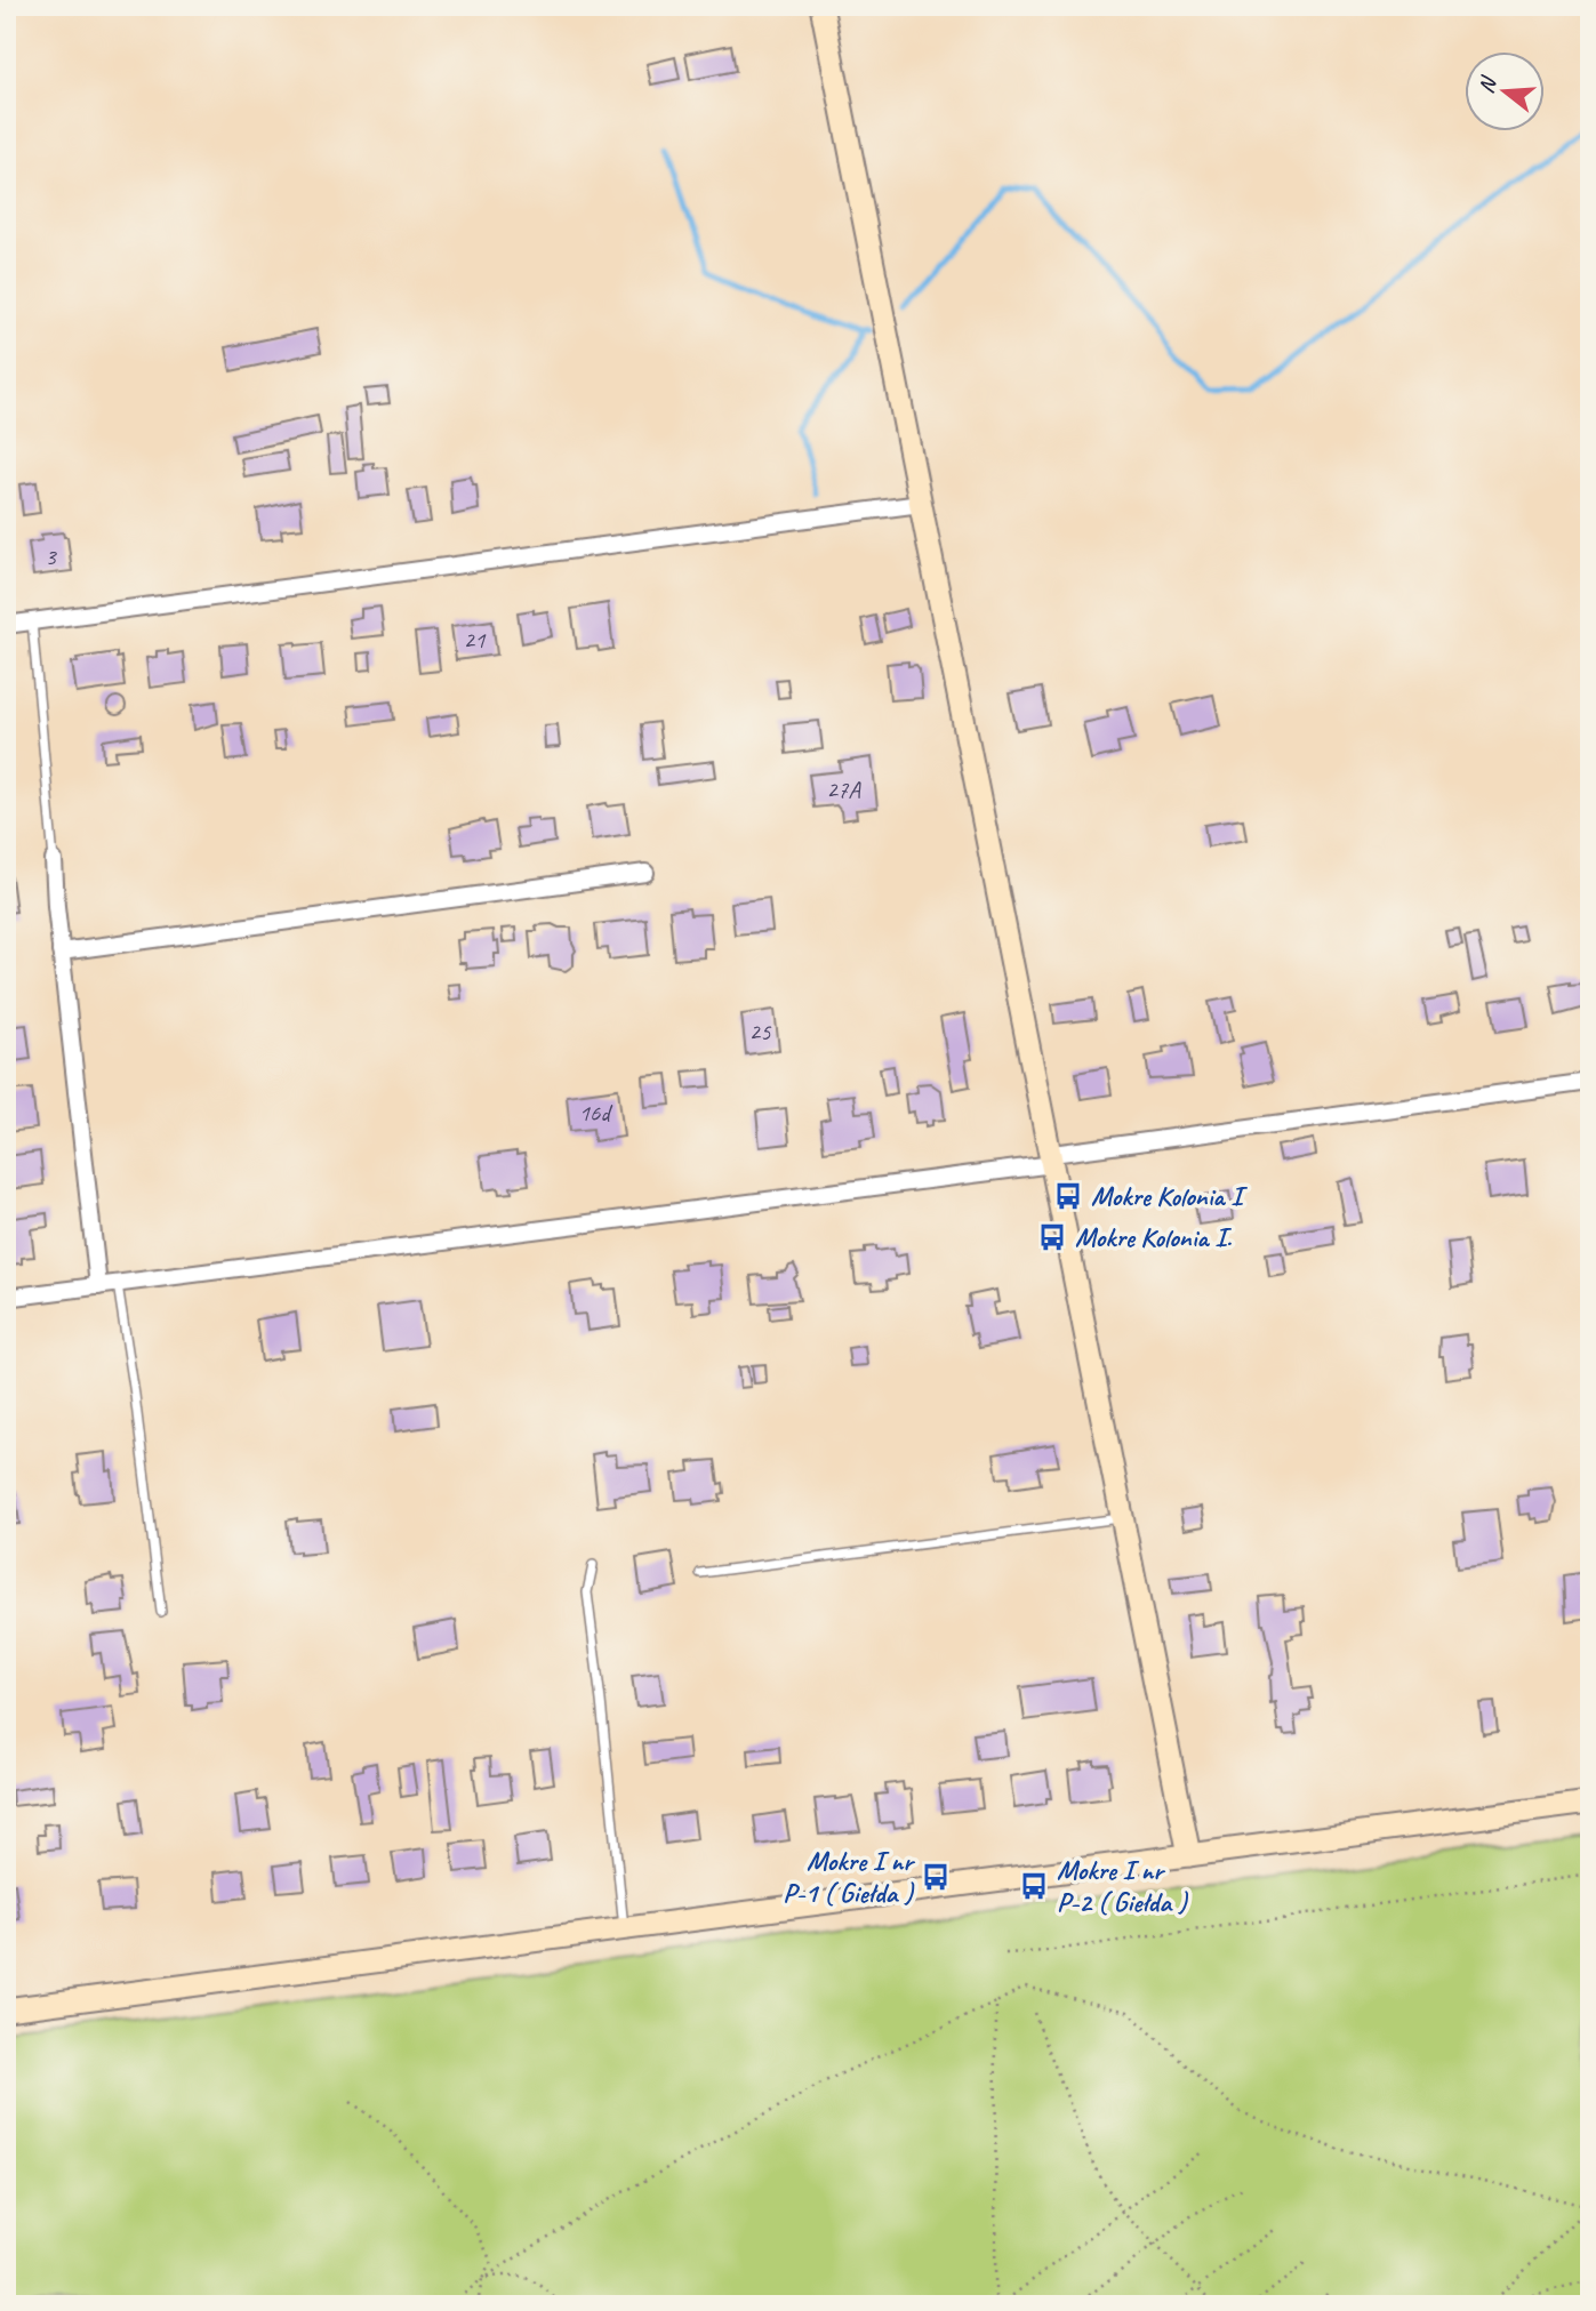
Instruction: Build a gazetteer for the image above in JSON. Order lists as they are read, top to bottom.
{
  "places": {
    "bus stop": [
      "Mokre Kolonia I",
      "Mokre Kolonia I.",
      "Mokre I nr P-1 ( Giełda )",
      "Mokre I nr P-2 ( Giełda )"
    ]
  },
  "house_numbers": [
    "3",
    "21",
    "27A",
    "25",
    "16d"
  ],
  "north": "left"
}
